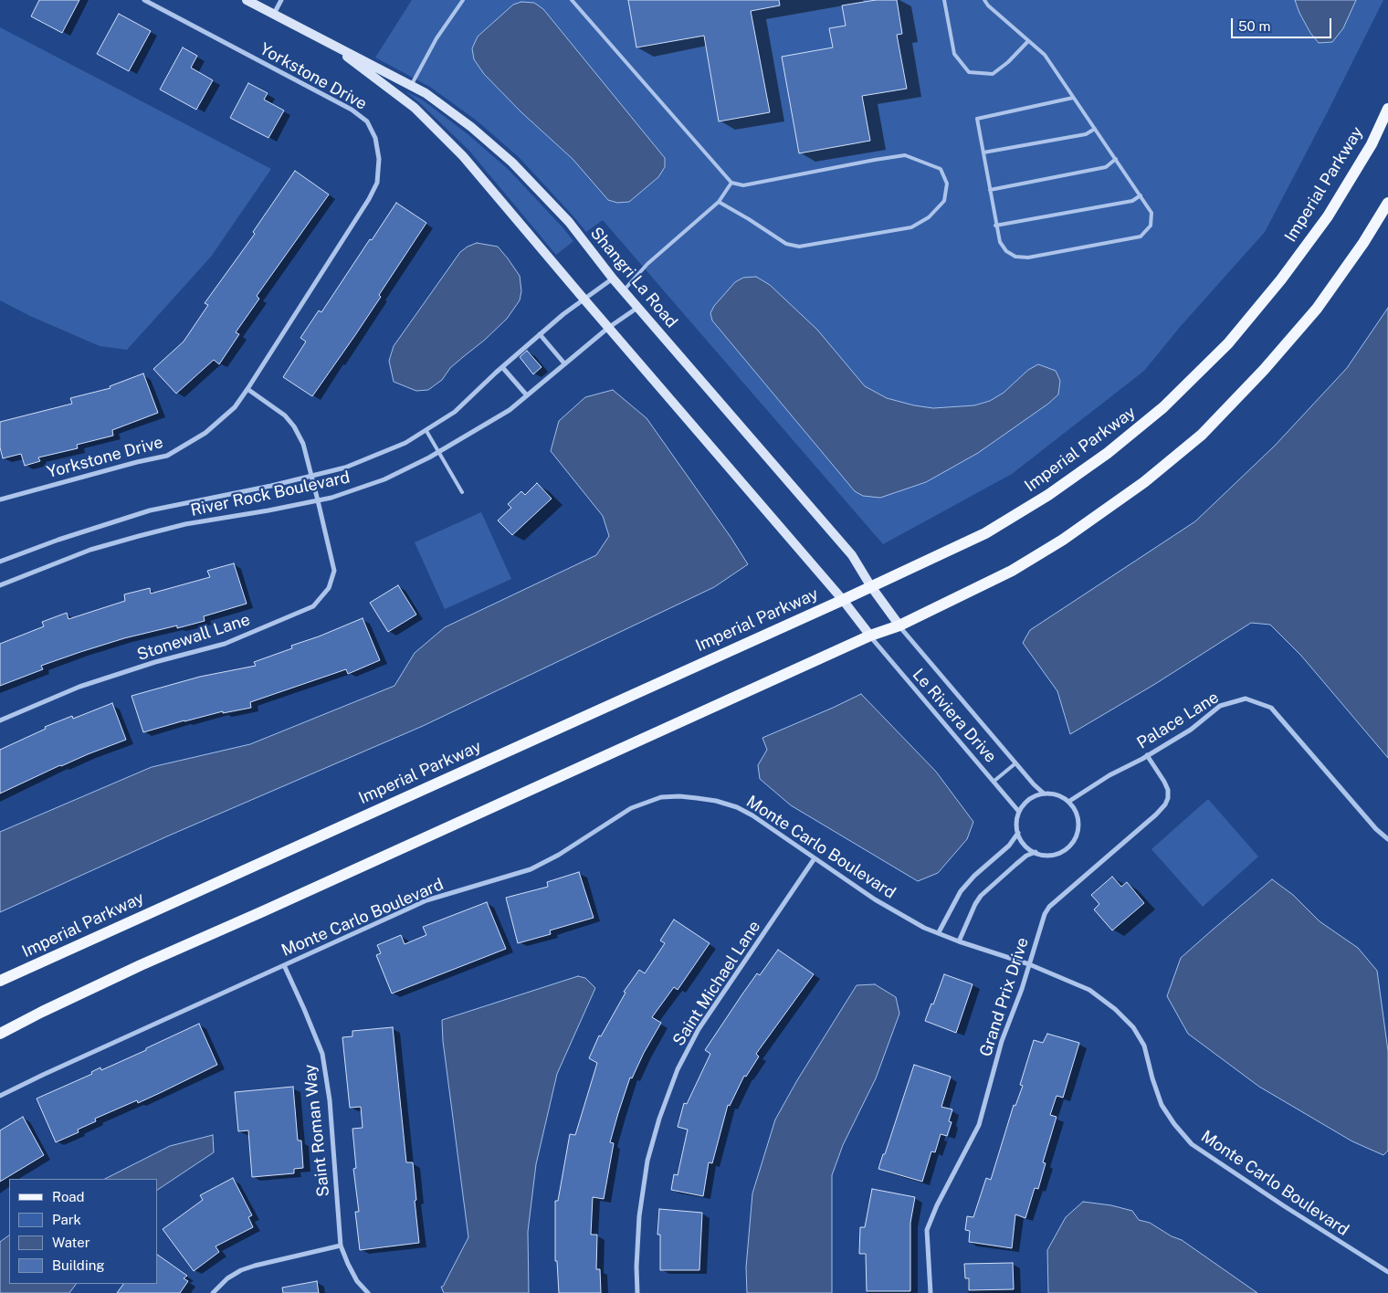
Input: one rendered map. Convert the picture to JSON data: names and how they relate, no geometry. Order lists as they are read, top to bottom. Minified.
{"streets":{"main road":["Imperial Parkway"],"street":["Yorkstone Drive","Shangri La Road","River Rock Boulevard","Stonewall Lane","Le Riviera Drive","Palace Lane","Monte Carlo Boulevard","Saint Michael Lane","Grand Prix Drive","Saint Roman Way"]},"crossings":[["Imperial Parkway","Shangri La Road"],["Shangri La Road","River Rock Boulevard"],["Shangri La Road","Le Riviera Drive"],["River Rock Boulevard","Stonewall Lane"],["Le Riviera Drive","Palace Lane"],["Palace Lane","Grand Prix Drive"],["Monte Carlo Boulevard","Saint Michael Lane"],["Monte Carlo Boulevard","Grand Prix Drive"],["Monte Carlo Boulevard","Saint Roman Way"]],"legend":["Road","Park","Water","Building"],"scale_bar":"50 m"}
